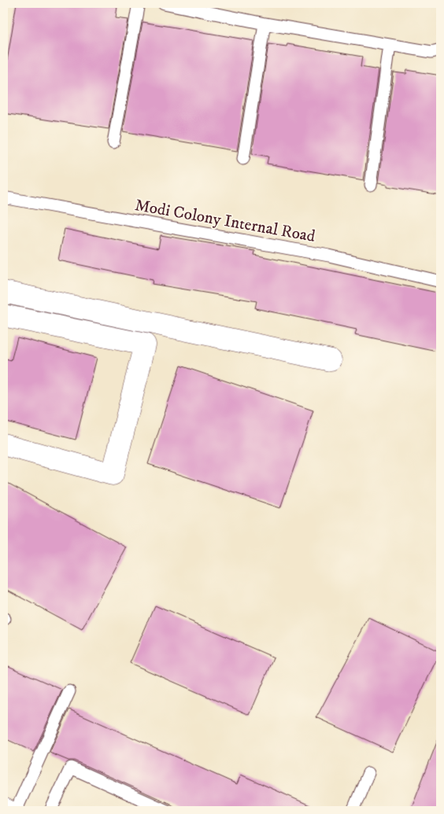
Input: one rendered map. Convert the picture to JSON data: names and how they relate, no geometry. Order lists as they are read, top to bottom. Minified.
{"streets":{"lane":["Modi Colony Internal Road"]}}
